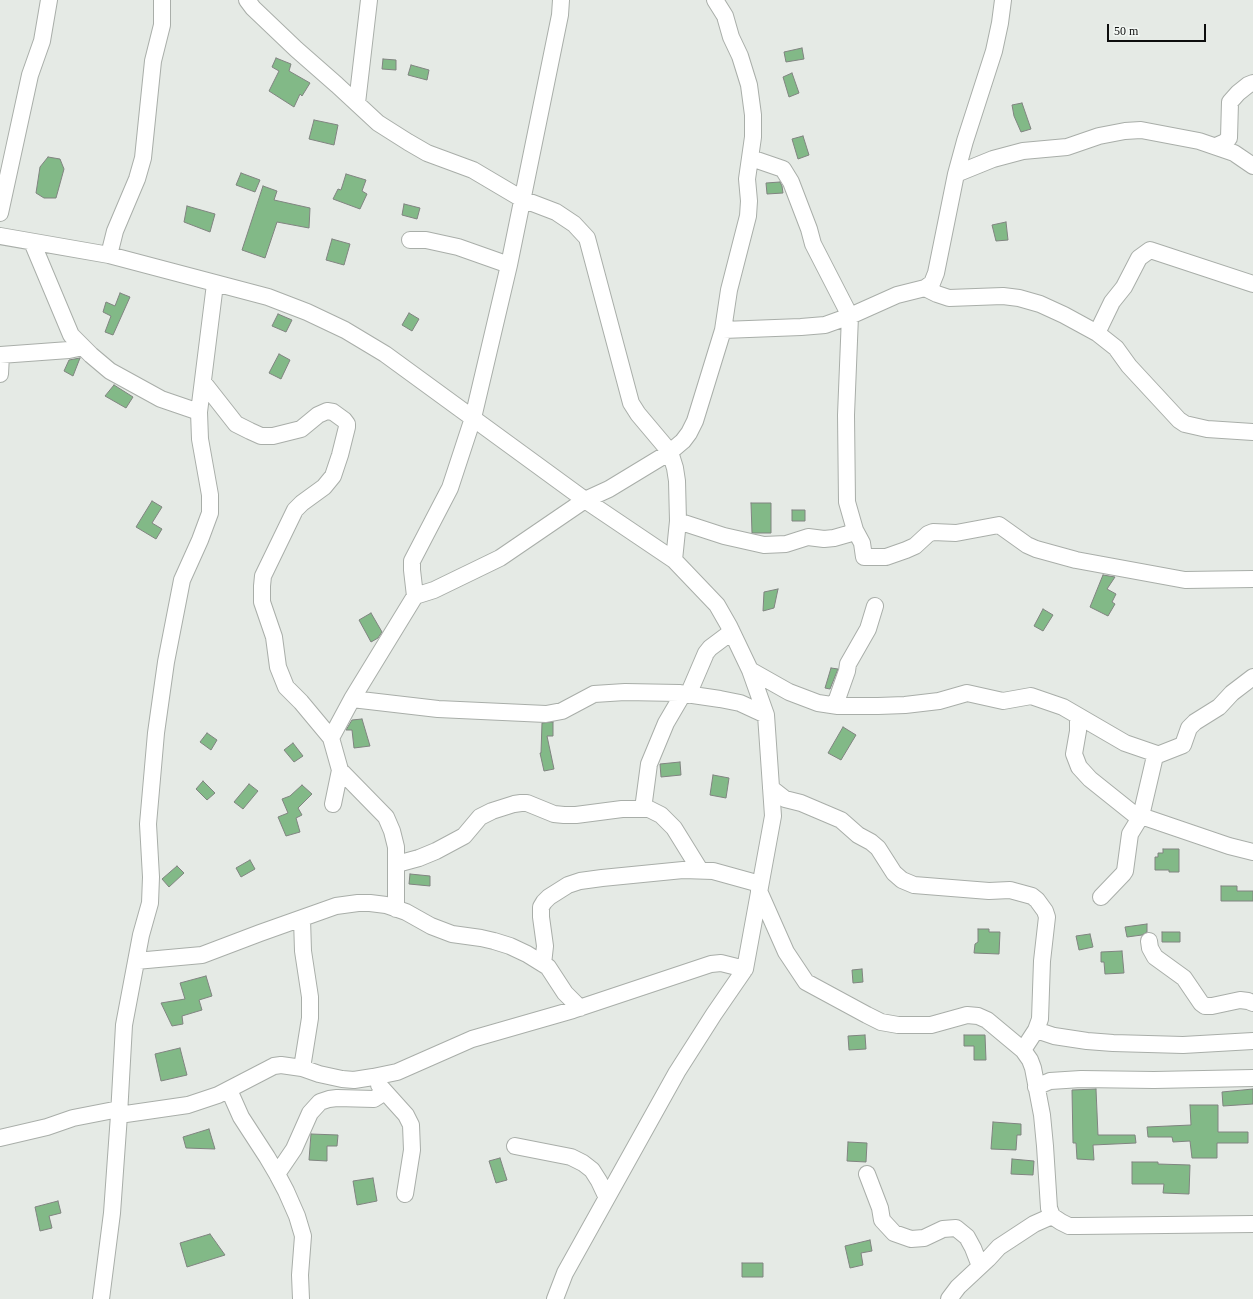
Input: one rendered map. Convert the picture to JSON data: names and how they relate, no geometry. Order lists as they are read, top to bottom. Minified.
{"scale_bar":"50 m"}
